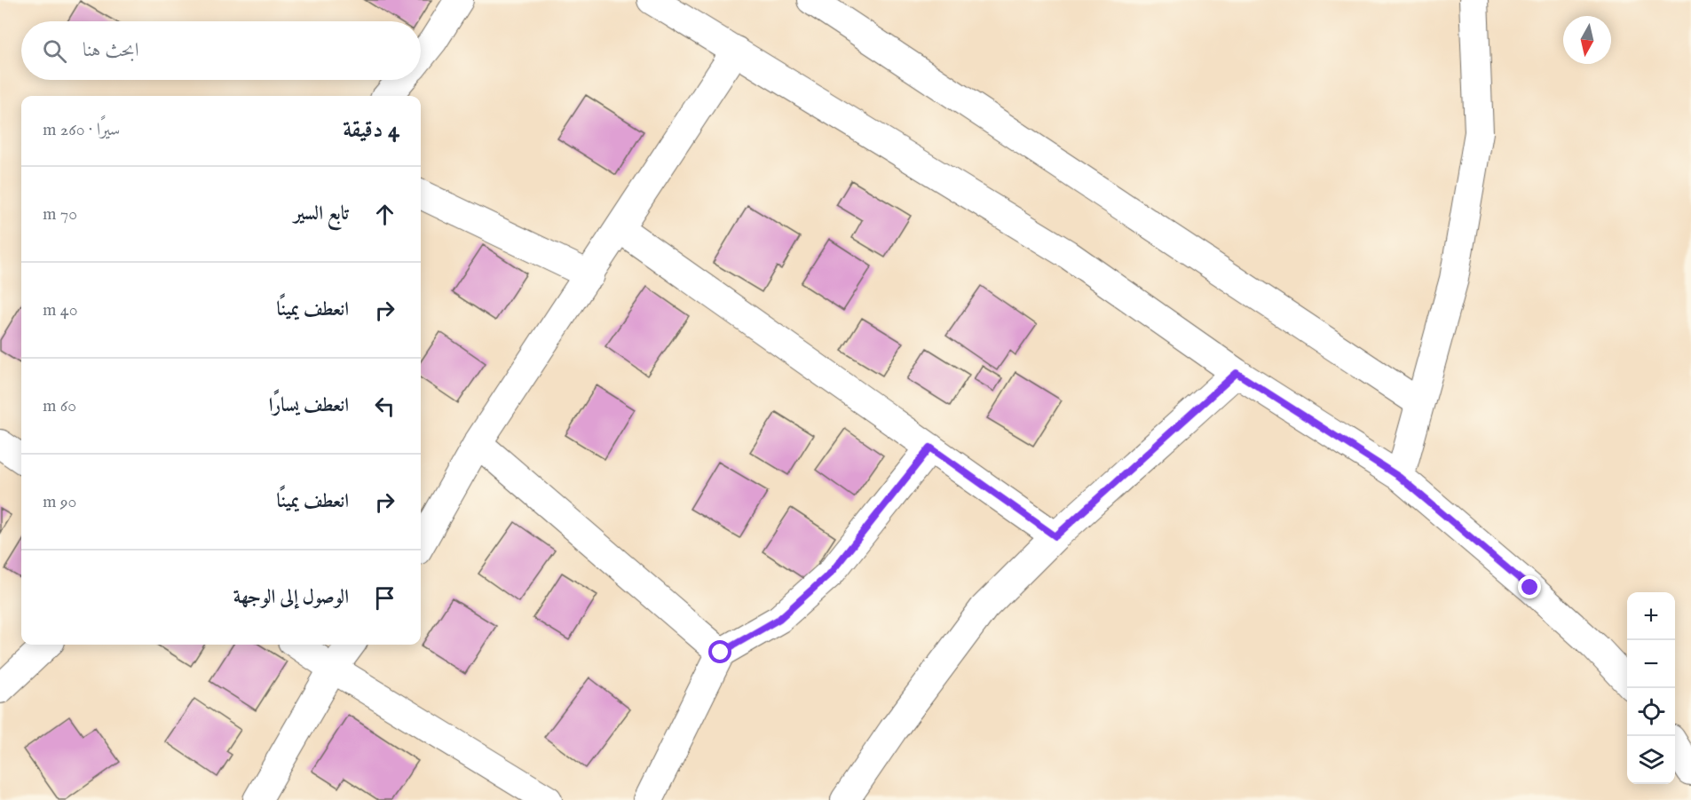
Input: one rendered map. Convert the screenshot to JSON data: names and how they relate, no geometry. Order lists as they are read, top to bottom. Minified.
{"north":"bottom","page":{"search":"ابحث هنا","heading":["4 دقيقة","سيرًا · 260 m"],"list":[["تابع السير","70 m"],["انعطف يمينًا","40 m"],["انعطف يسارًا","60 m"],["انعطف يمينًا","90 m"],"الوصول إلى الوجهة"],"map_buttons":["+","−"]}}
